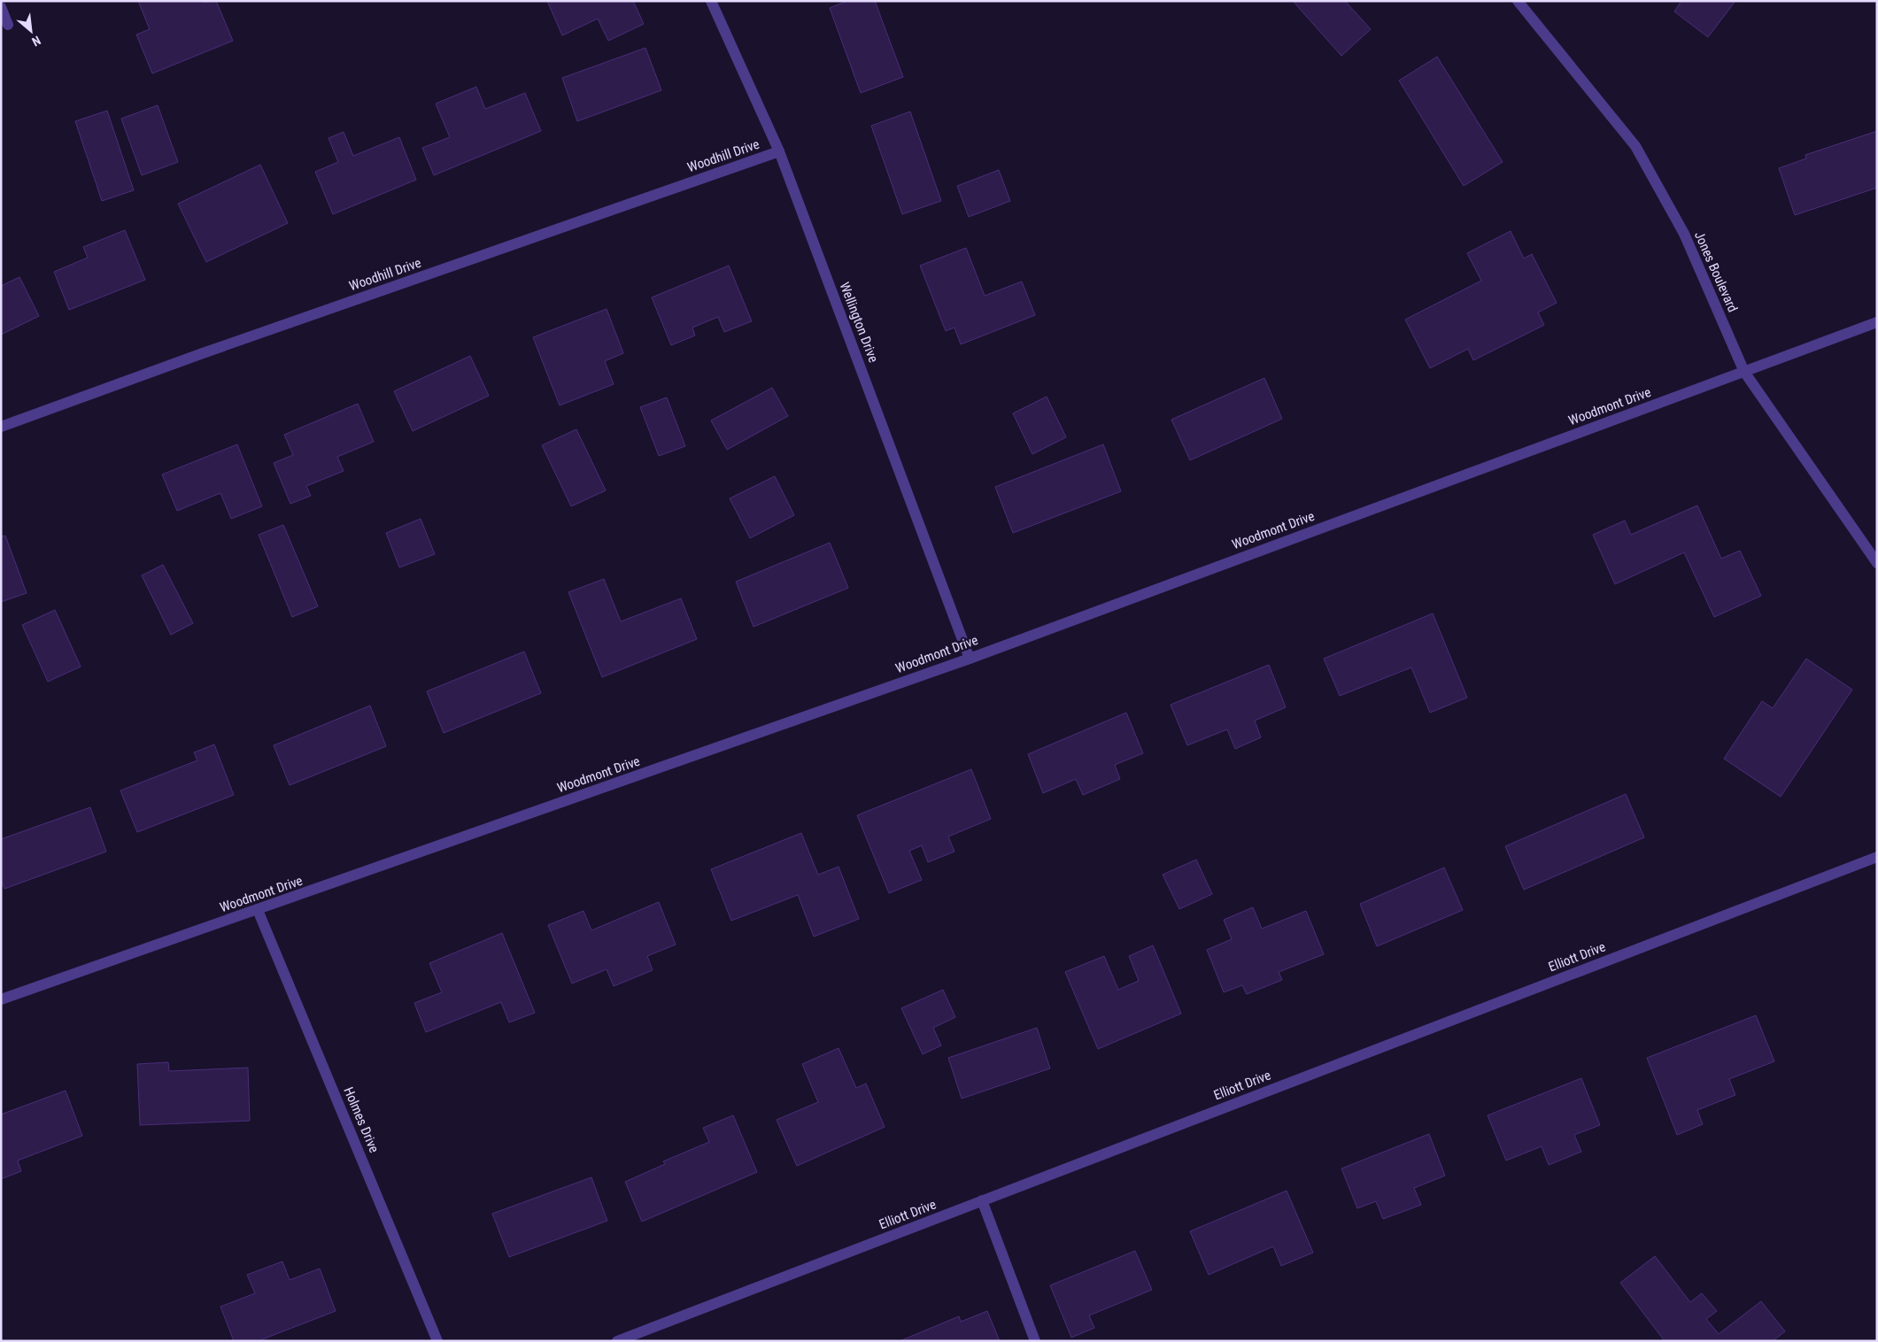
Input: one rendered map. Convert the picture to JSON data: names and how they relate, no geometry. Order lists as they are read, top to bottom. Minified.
{"streets":{"street":["Woodhill Drive","Jones Boulevard","Wellington Drive","Woodmont Drive","Elliott Drive","Holmes Drive"]},"crossings":[["Woodhill Drive","Wellington Drive"],["Jones Boulevard","Woodmont Drive"],["Wellington Drive","Woodmont Drive"],["Woodmont Drive","Holmes Drive"]],"north":"bottom right"}
